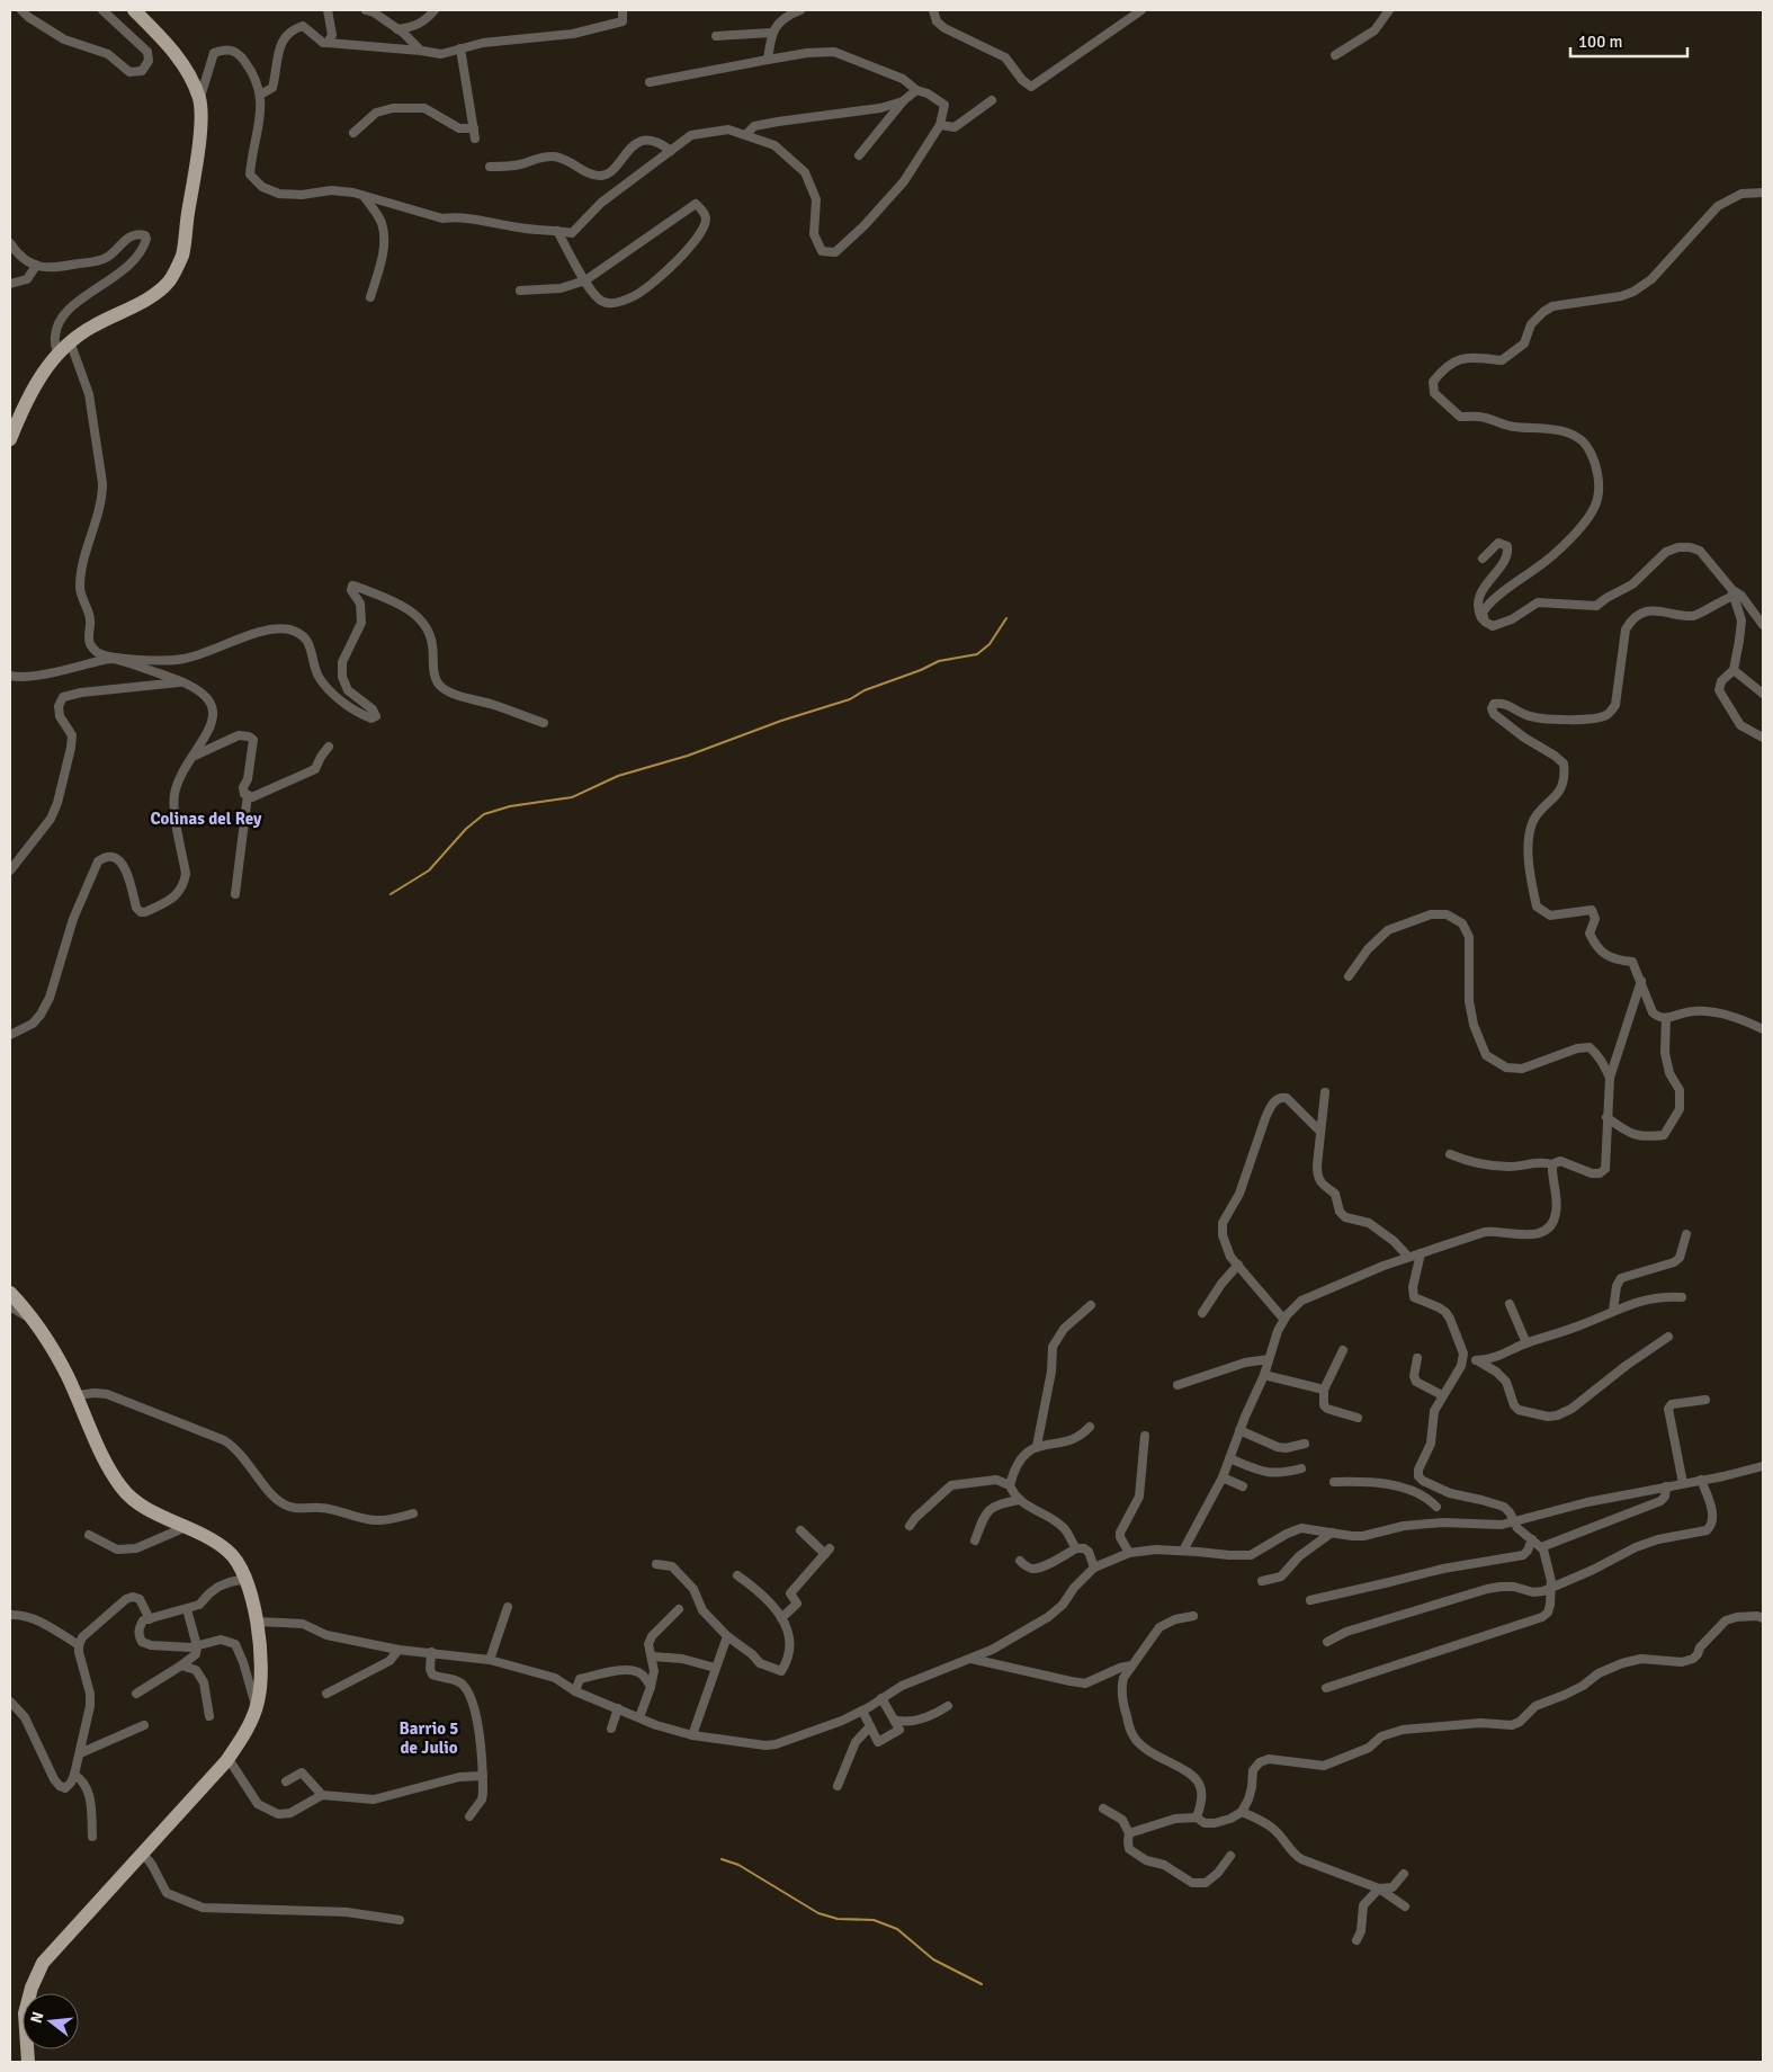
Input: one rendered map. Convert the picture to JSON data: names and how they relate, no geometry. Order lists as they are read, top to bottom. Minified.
{"districts":["Colinas del Rey","Barrio 5 de Julio"],"scale_bar":"100 m","north":"left"}
